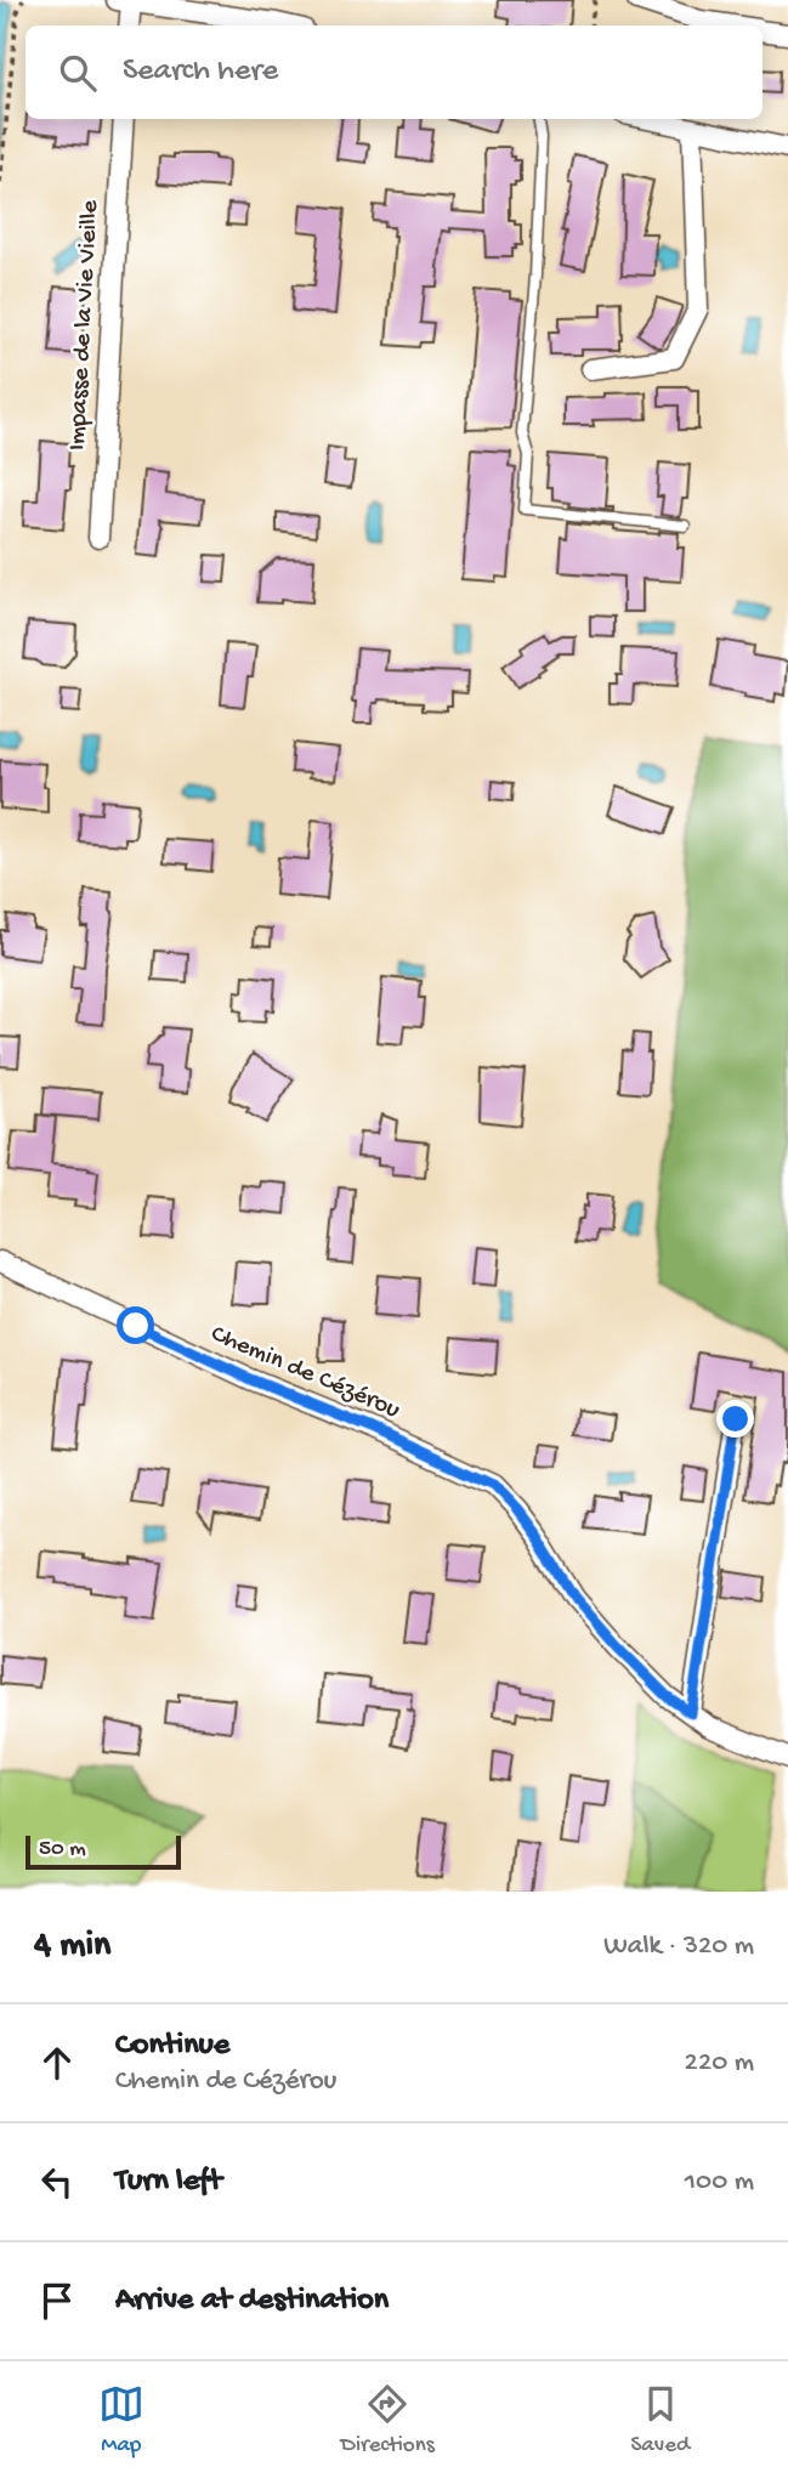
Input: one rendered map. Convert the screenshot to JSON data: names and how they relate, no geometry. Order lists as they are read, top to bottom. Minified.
{"streets":{"street":["Impasse de la Vie Vieille","Chemin de Cézérou"]},"scale_bar":"50 m","page":{"search":"Search here","scale":"50 m","heading":["4 min","Walk · 320 m"],"list":[["Continue","Chemin de Cézérou","220 m"],["Turn left","100 m"],"Arrive at destination"],"nav":["Map","Directions","Saved"]}}
